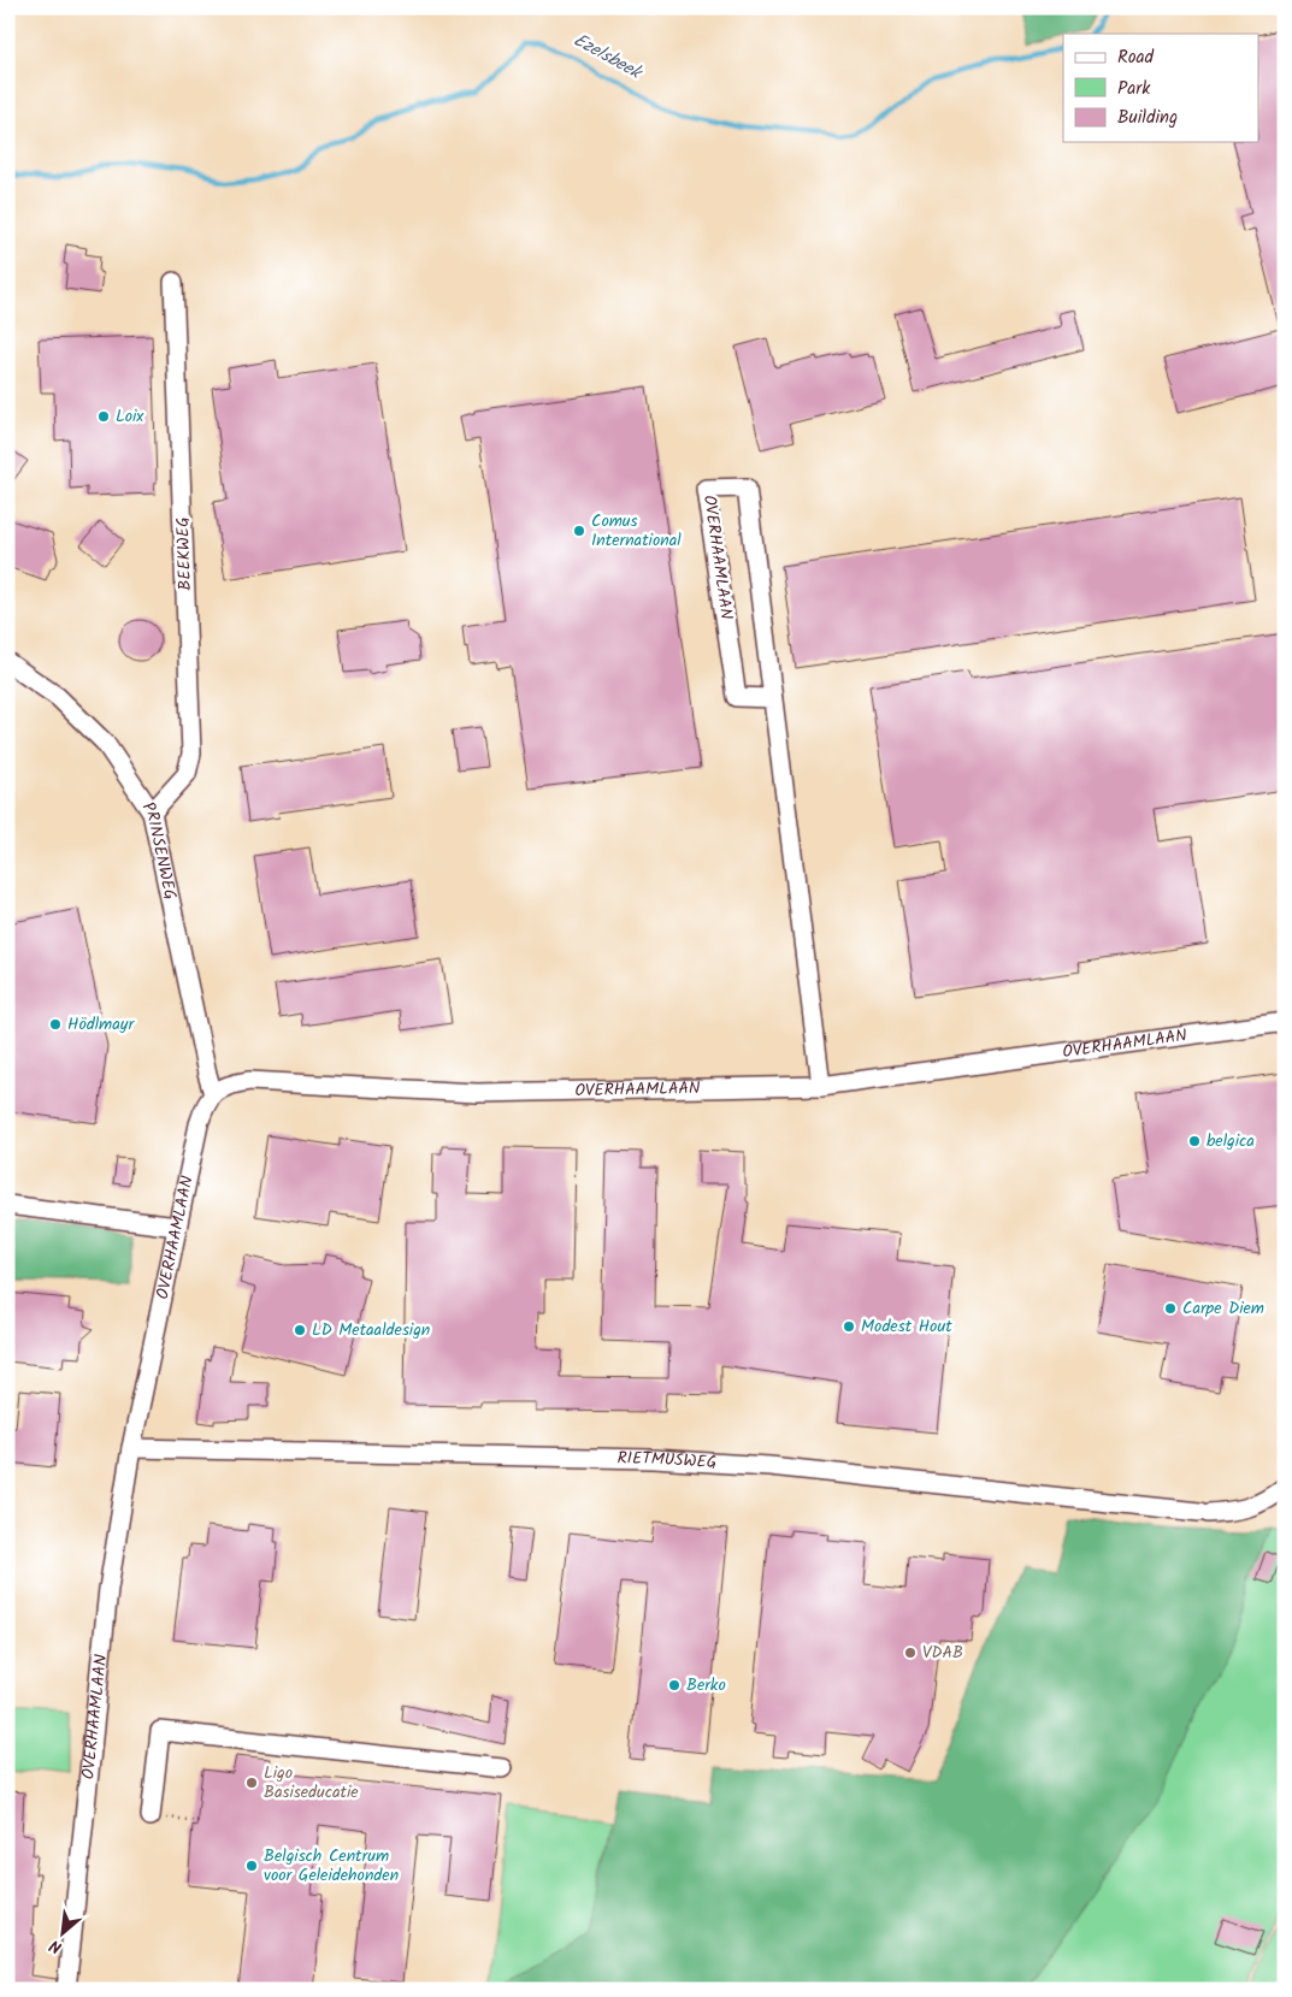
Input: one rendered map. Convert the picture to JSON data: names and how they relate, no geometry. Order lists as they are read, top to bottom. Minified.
{"streets":{"street":["BEEKWEG","OVERHAAMLAAN","PRINSENWEG","RIETMUSWEG"]},"crossings":[["BEEKWEG","PRINSENWEG"],["OVERHAAMLAAN","PRINSENWEG"],["OVERHAAMLAAN","RIETMUSWEG"]],"water":["Ezelsbeek"],"places":["Loix","Comus International","Hödlmayr","belgica","Carpe Diem","Modest Hout","LD Metaaldesign","VDAB","Berko","Ligo Basiseducatie","Belgisch Centrum voor Geleidehonden"],"legend":["Road","Park","Building"],"north":"bottom left"}
